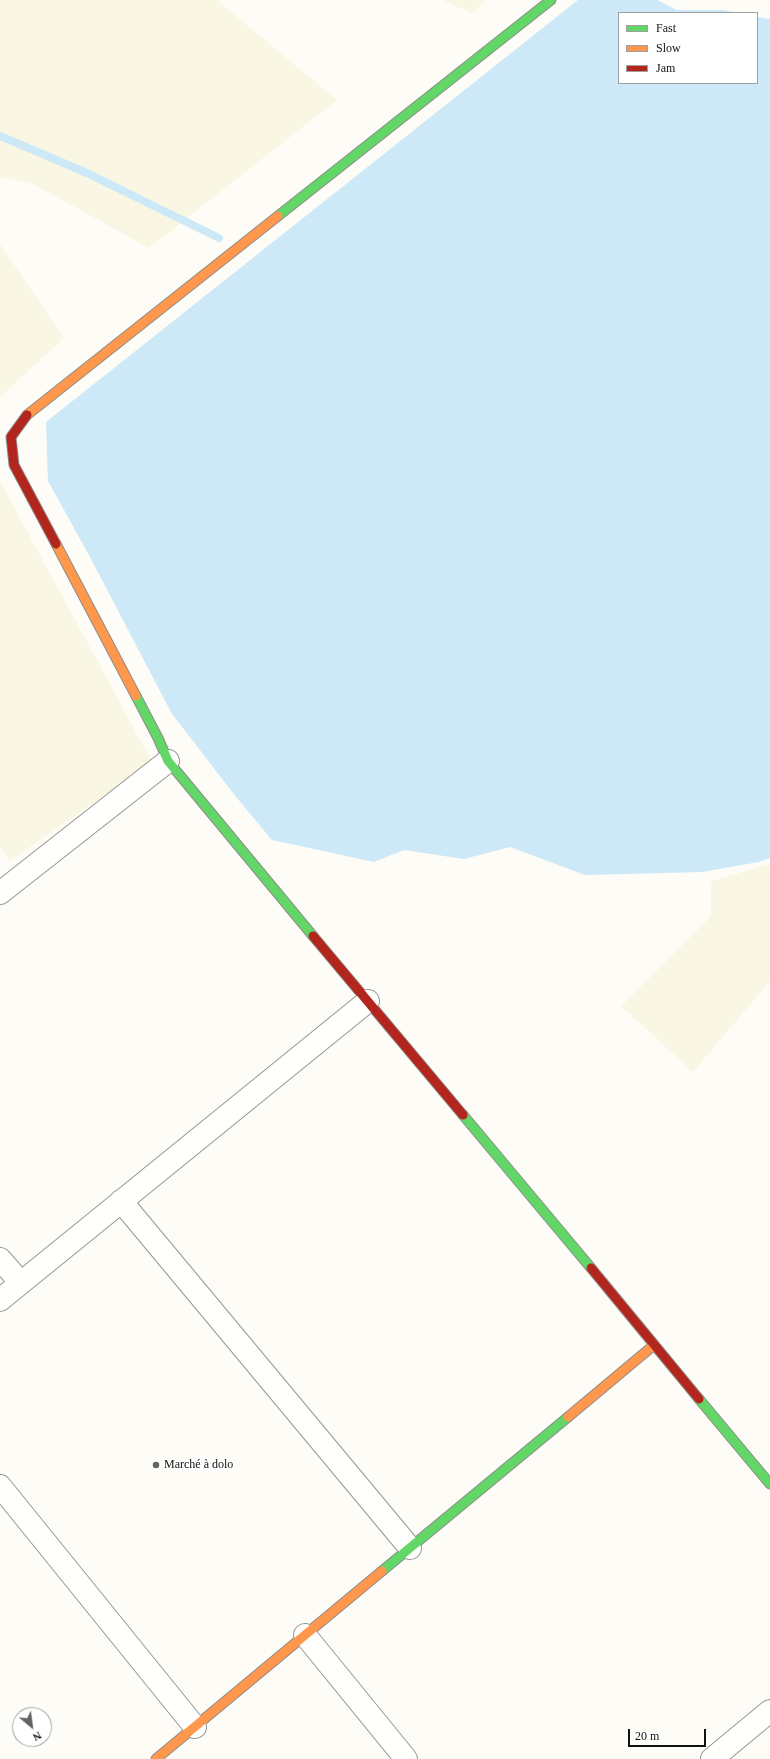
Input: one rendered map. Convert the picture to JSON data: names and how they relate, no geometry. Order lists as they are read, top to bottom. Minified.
{"places":["Marché à dolo"],"legend":["Fast","Slow","Jam"],"scale_bar":"20 m","north":"bottom right"}
